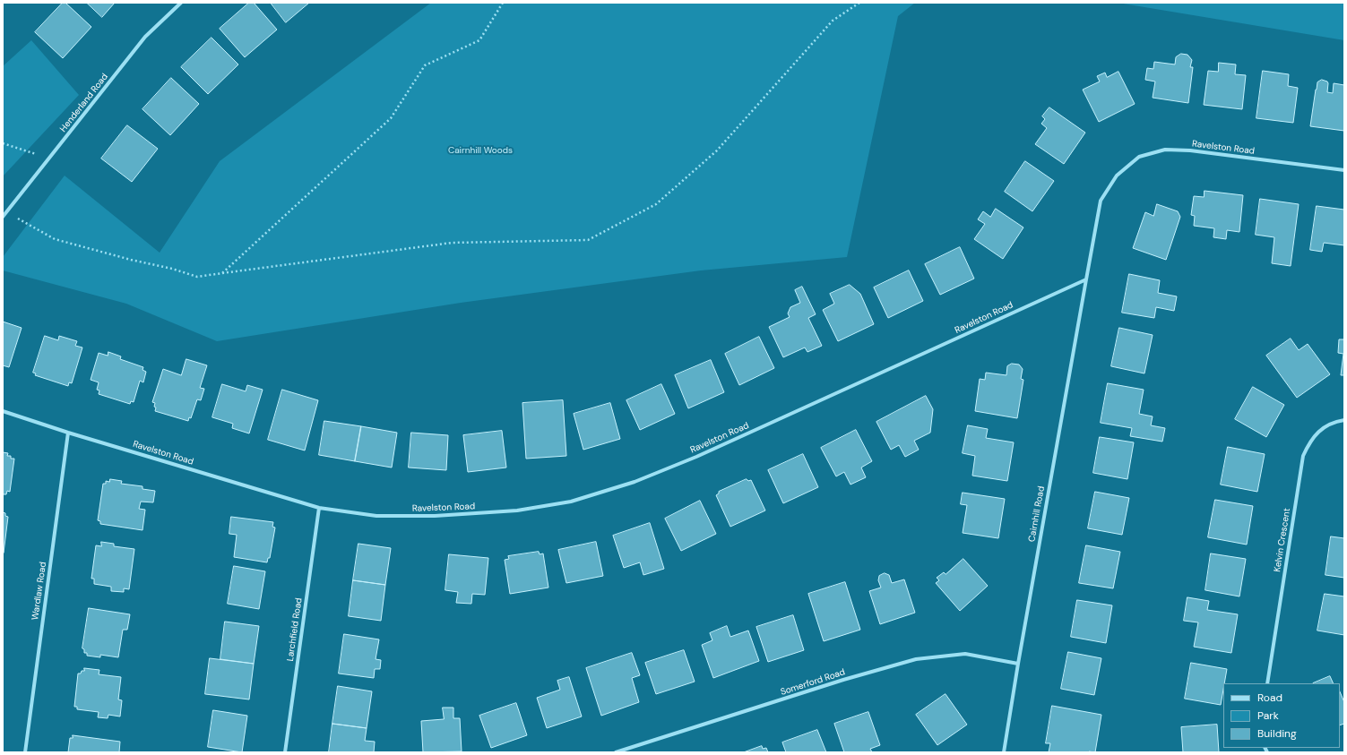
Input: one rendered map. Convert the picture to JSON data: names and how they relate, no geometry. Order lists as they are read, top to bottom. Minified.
{"streets":{"street":["Henderland Road","Ravelston Road","Cairnhill Road","Kelvin Crescent","Wardlaw Road","Larchfield Road","Somerford Road"]},"crossings":[["Ravelston Road","Cairnhill Road"],["Ravelston Road","Wardlaw Road"],["Ravelston Road","Larchfield Road"],["Cairnhill Road","Somerford Road"]],"parks":["Cairnhill Woods"],"legend":["Road","Park","Building"]}
